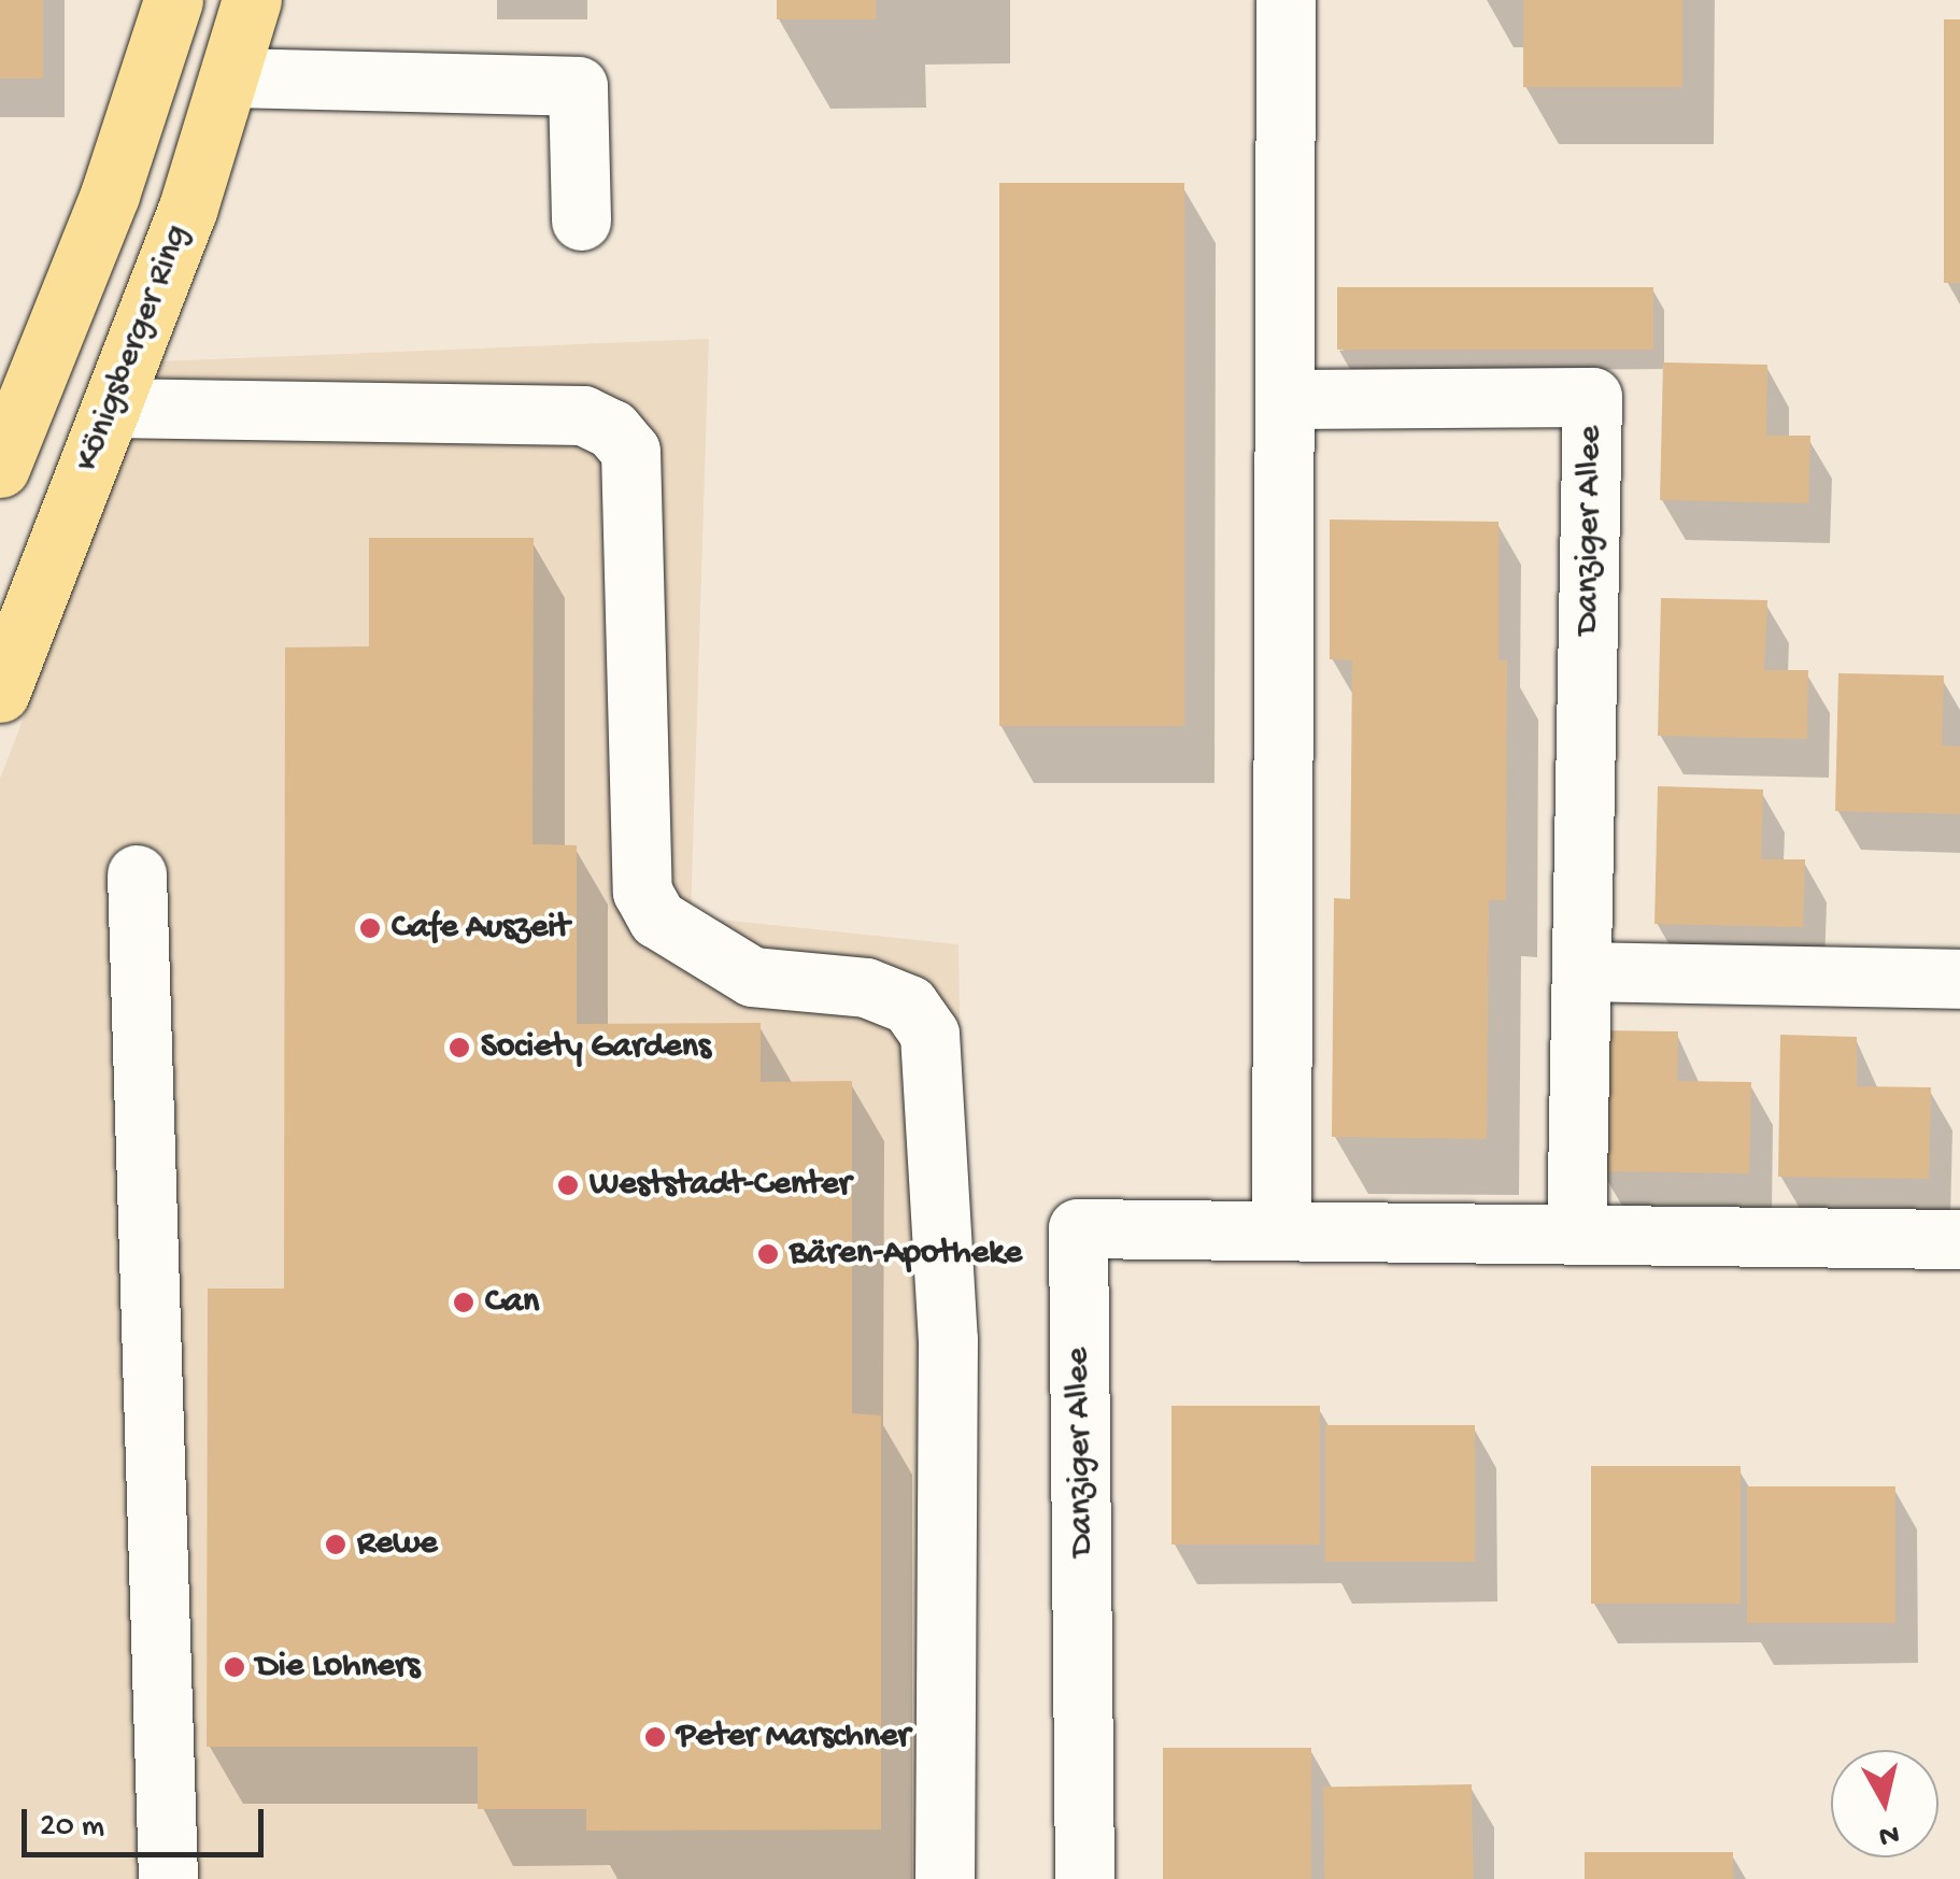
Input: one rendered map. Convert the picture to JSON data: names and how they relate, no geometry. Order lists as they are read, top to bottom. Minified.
{"streets":{"main road":["Königsberger Ring"],"street":["Danziger Allee"]},"places":["Cafe Auszeit","Society Gardens","Weststadt-Center","Bären-Apotheke","Can","Rewe","Die Lohners","Peter Marschner"],"scale_bar":"20 m","north":"bottom"}
